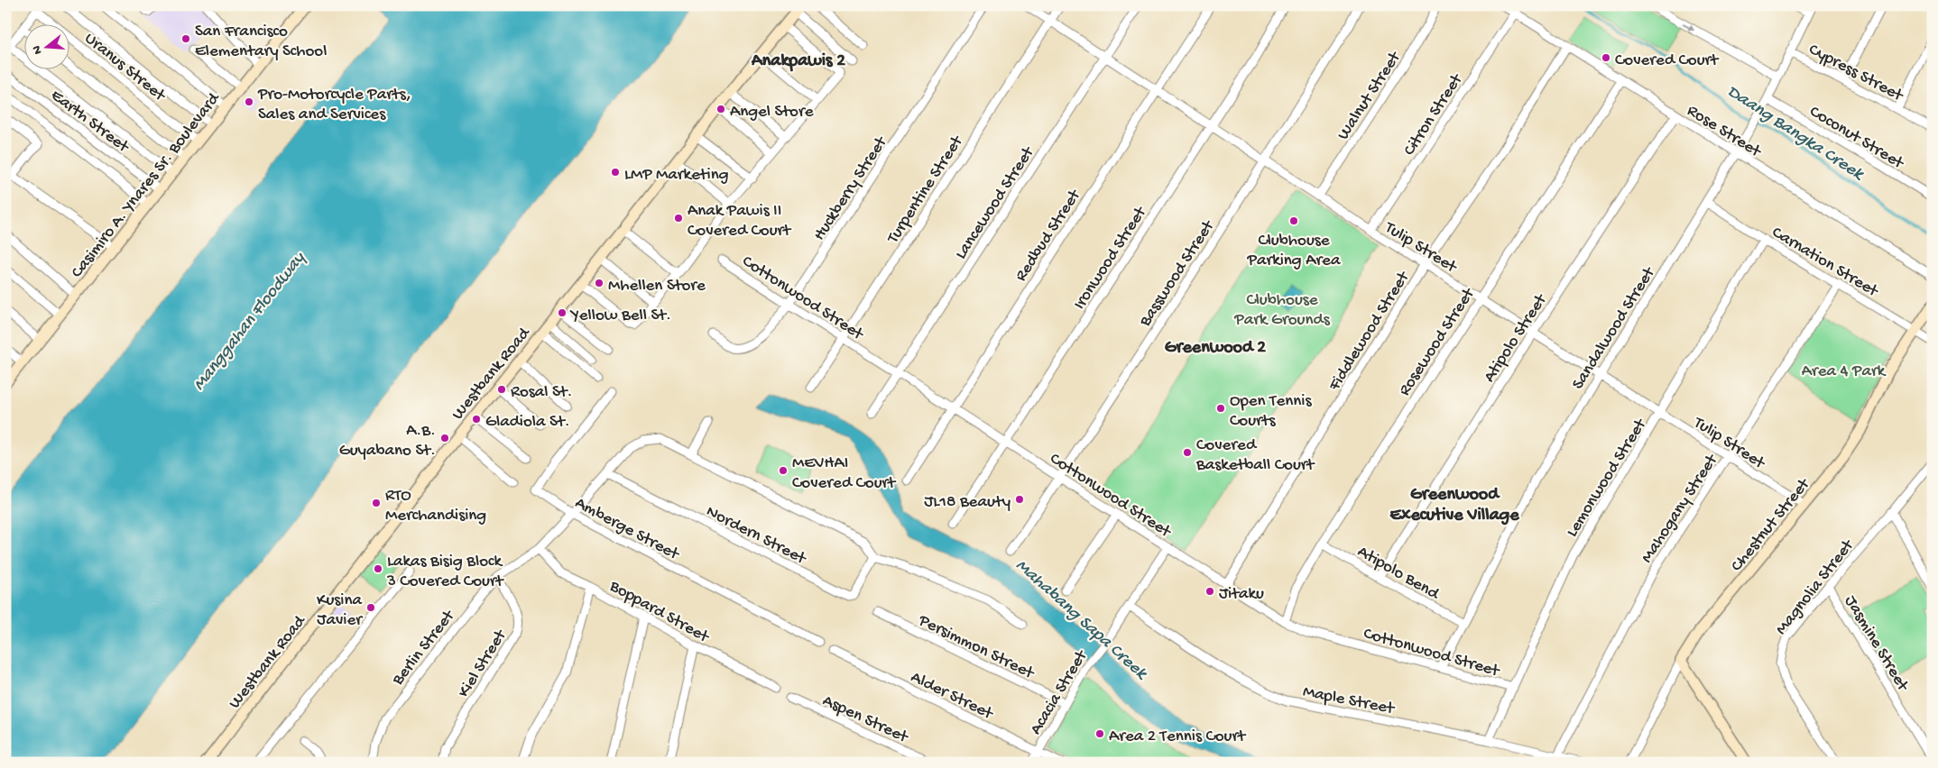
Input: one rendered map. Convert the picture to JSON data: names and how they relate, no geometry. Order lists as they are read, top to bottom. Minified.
{"streets":{"street":["Uranus Street","Cypress Street","Walnut Street","Citron Street","Earth Street","Rose Street","Coconut Street","Casimiro A. Ynares Sr. Boulevard","Huckberry Street","Turpentine Street","Lancewood Street","Redbud Street","Tulip Street","Ironwood Street","Carnation Street","Basswood Street","Cottonwood Street","Sandalwood Street","Fiddlewood Street","Atipolo Street","Rosewood Street","Westbank Road","Lemonwood Street","Mahogany Street","Chestnut Street","Amberge Street","Nordern Street","Atipolo Bend","Magnolia Street","Boppard Street","Jasmine Street","Persimmon Street","Berlin Street","Kiel Street","Acacia Street","Alder Street","Maple Street","Aspen Street"]},"crossings":[["Uranus Street","Casimiro A. Ynares Sr. Boulevard"],["Cypress Street","Sandalwood Street"],["Walnut Street","Tulip Street"],["Citron Street","Rose Street"],["Citron Street","Tulip Street"],["Earth Street","Casimiro A. Ynares Sr. Boulevard"],["Rose Street","Sandalwood Street"],["Rose Street","Fiddlewood Street"],["Rose Street","Atipolo Street"],["Rose Street","Rosewood Street"],["Coconut Street","Sandalwood Street"],["Huckberry Street","Cottonwood Street"],["Turpentine Street","Tulip Street"],["Turpentine Street","Cottonwood Street"],["Lancewood Street","Tulip Street"],["Lancewood Street","Cottonwood Street"],["Redbud Street","Tulip Street"],["Redbud Street","Cottonwood Street"],["Tulip Street","Ironwood Street"],["Tulip Street","Basswood Street"],["Tulip Street","Sandalwood Street"],["Tulip Street","Fiddlewood Street"],["Tulip Street","Atipolo Street"],["Tulip Street","Rosewood Street"],["Tulip Street","Lemonwood Street"],["Tulip Street","Mahogany Street"],["Tulip Street","Chestnut Street"],["Ironwood Street","Cottonwood Street"],["Carnation Street","Sandalwood Street"],["Carnation Street","Lemonwood Street"],["Carnation Street","Mahogany Street"],["Carnation Street","Chestnut Street"],["Basswood Street","Cottonwood Street"],["Cottonwood Street","Sandalwood Street"],["Cottonwood Street","Fiddlewood Street"],["Cottonwood Street","Rosewood Street"],["Cottonwood Street","Lemonwood Street"],["Cottonwood Street","Acacia Street"],["Sandalwood Street","Atipolo Bend"],["Atipolo Street","Atipolo Bend"],["Rosewood Street","Atipolo Bend"],["Lemonwood Street","Maple Street"],["Mahogany Street","Maple Street"],["Amberge Street","Berlin Street"],["Nordern Street","Berlin Street"],["Magnolia Street","Jasmine Street"],["Boppard Street","Berlin Street"],["Persimmon Street","Acacia Street"],["Berlin Street","Kiel Street"],["Acacia Street","Alder Street"],["Acacia Street","Maple Street"]],"districts":["Anakpawis 2","Greenwood 2","Greenwood Executive Village"],"water":["Daang Bangka Creek","Manggahan Floodway","Mahabang Sapa Creek"],"parks":["Clubhouse Park Grounds","Area 4 Park"],"places":["San Francisco Elementary School","Covered Court","Pro-Motorcycle Parts, Sales and Services","Angel Store","LMP Marketing","Anak Pawis II Covered Court","Clubhouse Parking Area","Mhellen Store","Yellow Bell St.","Rosal St.","Open Tennis Courts","Gladiola St.","A.B. Guyabano St.","Covered Basketball Court","MEVHAI Covered Court","JL18 Beauty","RTO Merchandising","Lakas Bisig Block 3 Covered Court","Jitaku","Kusina Javier","Area 2 Tennis Court"],"north":"left"}
